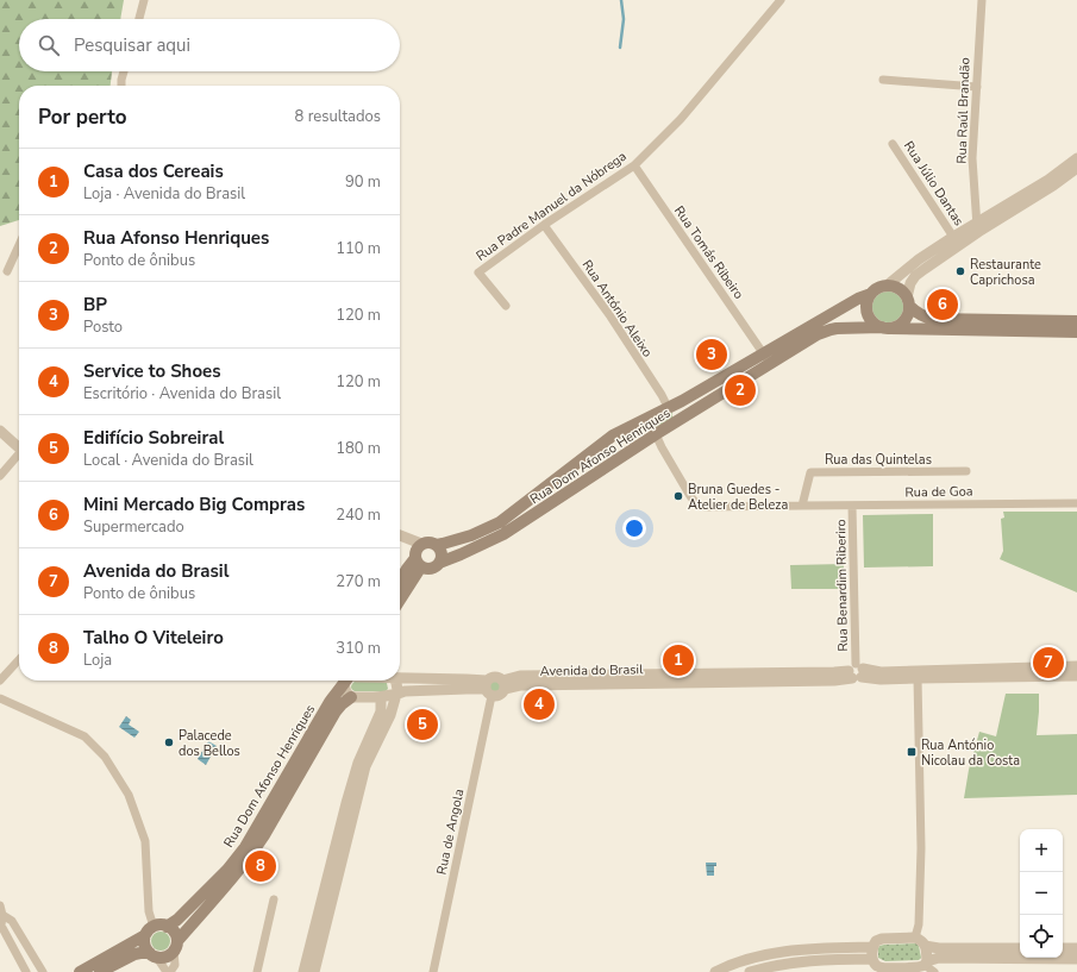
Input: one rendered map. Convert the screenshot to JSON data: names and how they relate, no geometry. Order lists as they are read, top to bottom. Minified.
{"streets":{"main road":["Rua Dom Afonso Henriques"],"street":["Rua Raúl Brandão","Rua Júlio Dantas","Rua Padre Manuel da Nóbrega","Rua Tomás Ribeiro","Rua António Aleixo","Rua das Quintelas","Rua de Goa","Rua Benardim Riberiro","Avenida do Brasil","Rua de Angola"]},"crossings":[["Rua Raúl Brandão","Rua Dom Afonso Henriques"],["Rua Júlio Dantas","Rua Dom Afonso Henriques"],["Rua Padre Manuel da Nóbrega","Rua Tomás Ribeiro"],["Rua Padre Manuel da Nóbrega","Rua António Aleixo"],["Rua Tomás Ribeiro","Rua Dom Afonso Henriques"],["Rua António Aleixo","Rua Dom Afonso Henriques"],["Rua Dom Afonso Henriques","Avenida do Brasil"],["Rua das Quintelas","Rua de Goa"],["Rua de Goa","Rua Benardim Riberiro"],["Rua Benardim Riberiro","Avenida do Brasil"],["Avenida do Brasil","Rua de Angola"]],"places":{"other":["Restaurante Caprichosa","Bruna Guedes - Atelier de Beleza","Palacede dos Bellos"],"transit":["Rua António Nicolau da Costa"]},"page":{"search":"Pesquisar aqui","heading":["Por perto","8 resultados"],"list":[{"mark":"1","name":"Casa dos Cereais","note":"Loja · Avenida do Brasil","value":"90 m"},{"mark":"2","name":"Rua Afonso Henriques","note":"Ponto de ônibus","value":"110 m"},{"mark":"3","name":"BP","note":"Posto","value":"120 m"},{"mark":"4","name":"Service to Shoes","note":"Escritório · Avenida do Brasil","value":"120 m"},{"mark":"5","name":"Edifício Sobreiral","note":"Local · Avenida do Brasil","value":"180 m"},{"mark":"6","name":"Mini Mercado Big Compras","note":"Supermercado","value":"240 m"},{"mark":"7","name":"Avenida do Brasil","note":"Ponto de ônibus","value":"270 m"},{"mark":"8","name":"Talho O Viteleiro","note":"Loja","value":"310 m"}],"pins":["6","3","2","1","7","4","5","8"],"map_buttons":["+","−"]}}
